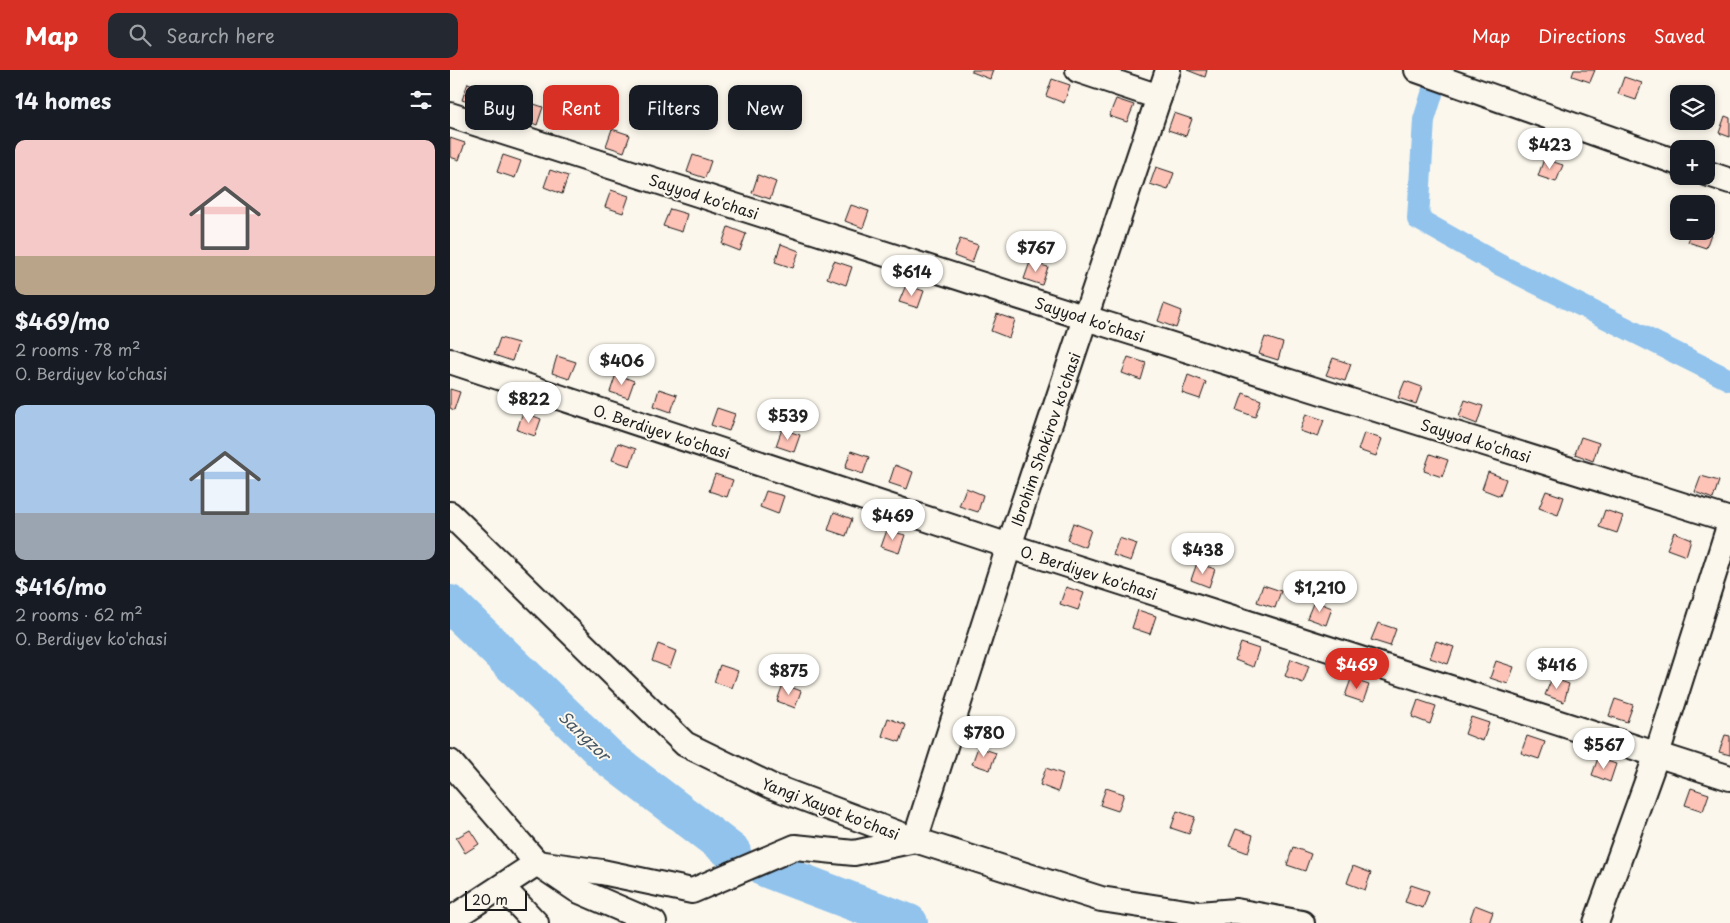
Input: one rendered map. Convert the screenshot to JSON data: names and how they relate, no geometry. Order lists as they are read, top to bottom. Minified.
{"streets":{"street":["Sayyod ko'chasi","O. Berdiyev ko'chasi","Ibrohim Shokirov ko'chasi","Yangi Xayot ko'chasi"]},"crossings":[["Sayyod ko'chasi","Ibrohim Shokirov ko'chasi"],["O. Berdiyev ko'chasi","Ibrohim Shokirov ko'chasi"],["Ibrohim Shokirov ko'chasi","Yangi Xayot ko'chasi"]],"water":["Sangzor"],"scale_bar":"20 m","page":{"header":"Map","search":"Search here","nav":["Map","Directions","Saved"],"heading":"14 homes","map_buttons":["+","−"],"chip":["Buy","Rent","Filters","New"],"price":["$423","$767","$614","$406","$822","$539","$469","$438","$1,210","$469","$416","$875","$780","$567"],"list":[{"name":"$469/mo","note":"2 rooms · 78 m² · O. Berdiyev ko'chasi"},{"name":"$416/mo","note":"2 rooms · 62 m² · O. Berdiyev ko'chasi"}],"scale":"20 m"}}
